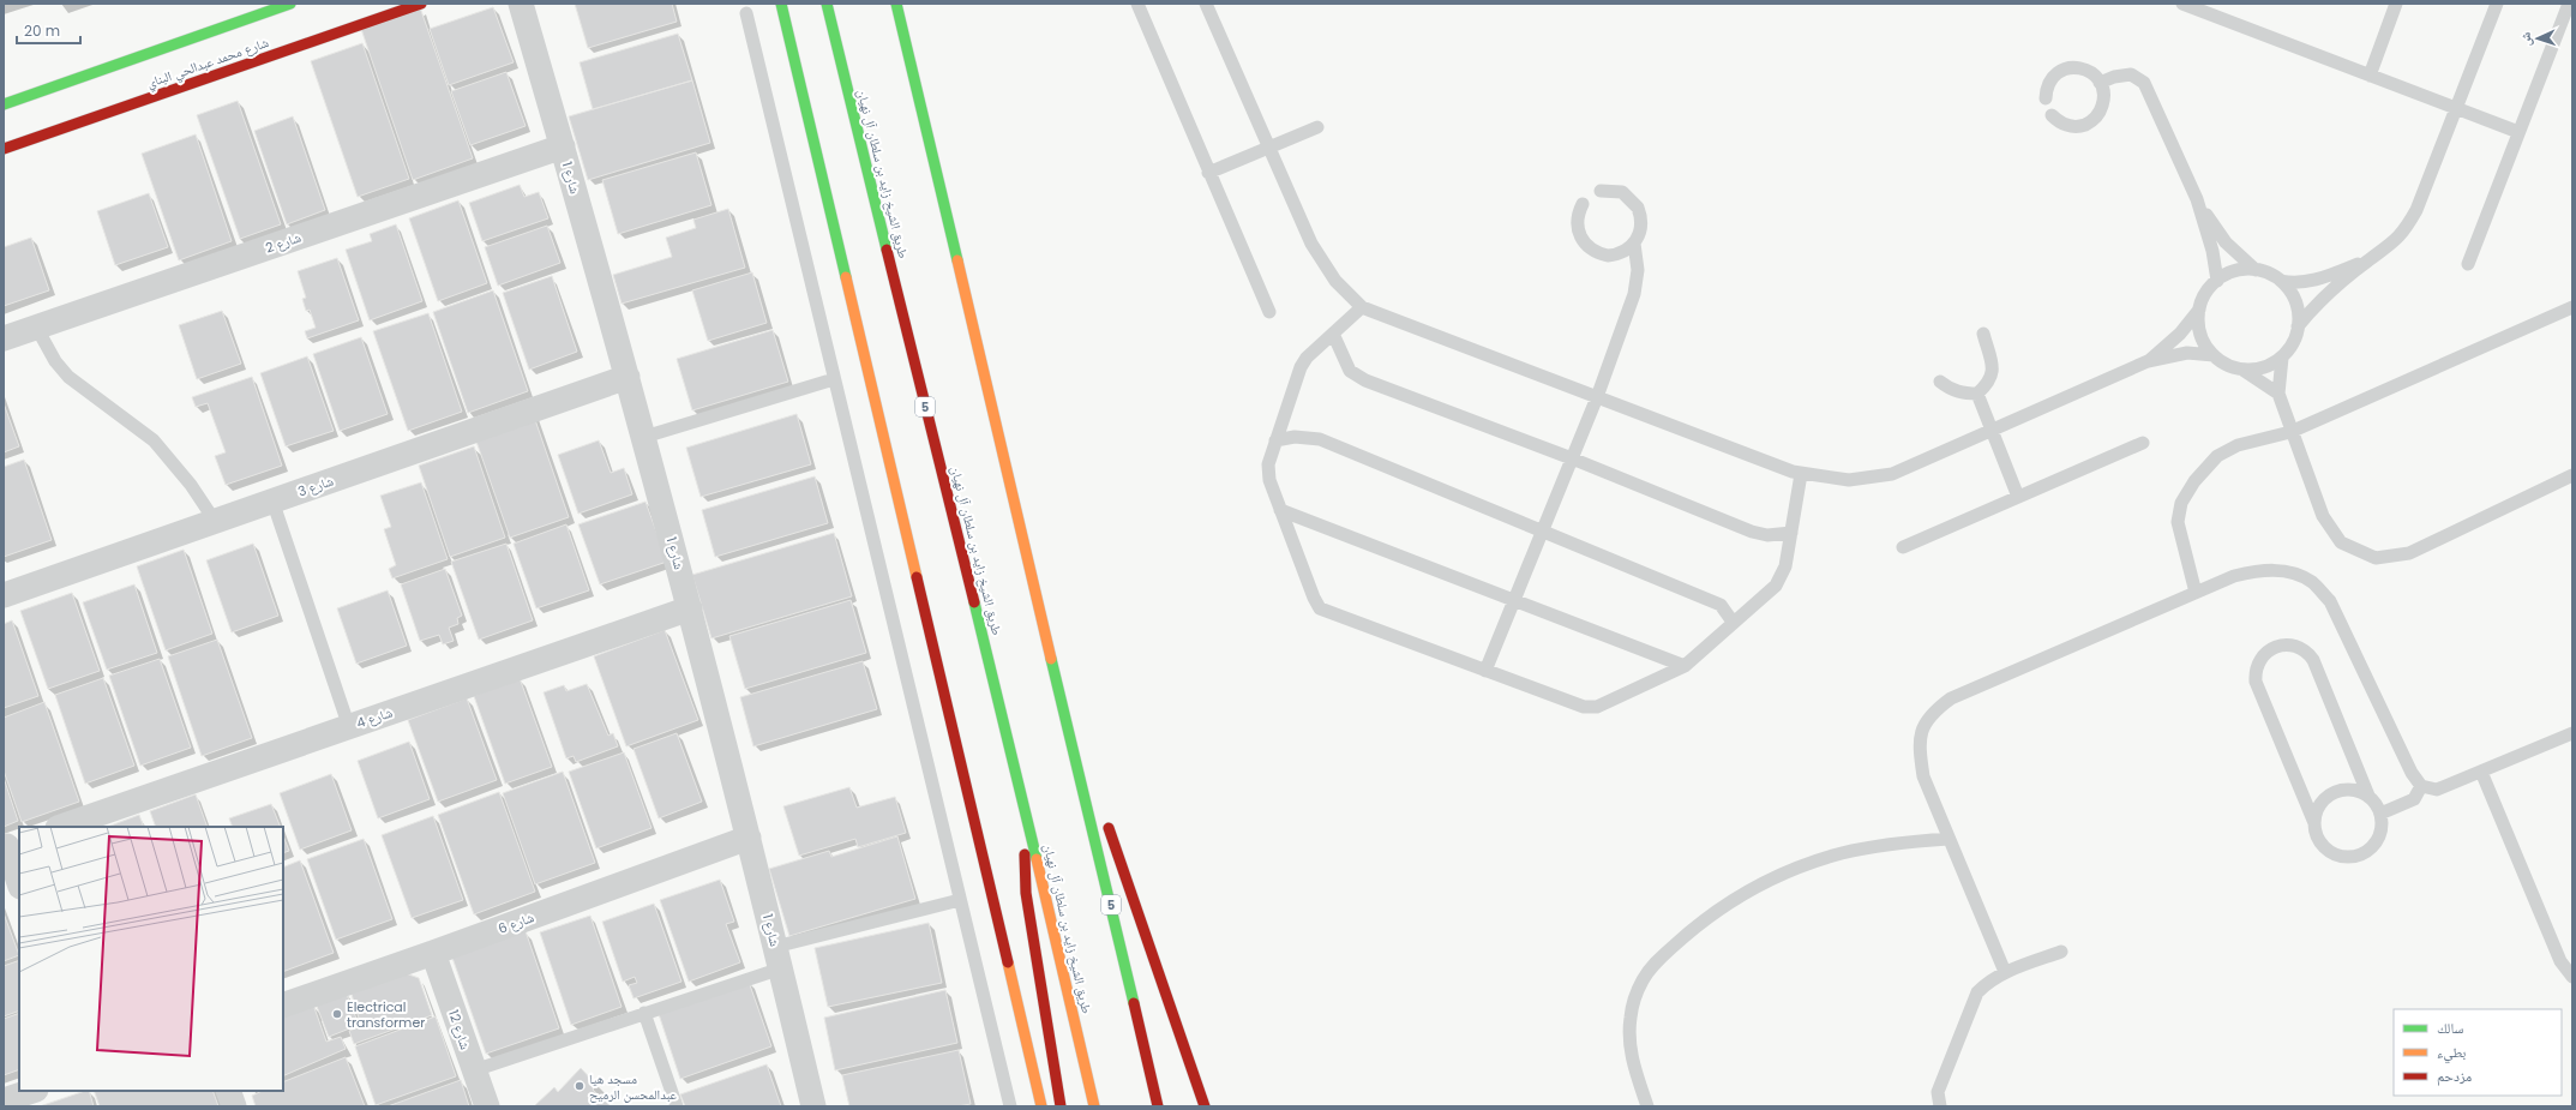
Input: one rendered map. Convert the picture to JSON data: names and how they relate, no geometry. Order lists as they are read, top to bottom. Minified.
{"streets":{"main road":["شارع محمد عبدالحي البناي","طريق الشيخ زايد بن سلطان آل نهيان","5"],"street":["شارع 1","شارع 2","شارع 3","شارع 4","شارع 6","شارع 12"]},"crossings":[["شارع 1","شارع 2"],["شارع 1","شارع 3"],["شارع 1","شارع 4"],["شارع 1","شارع 6"],["شارع 6","شارع 12"]],"places":["Electrical transformer","مسجد هيا عبدالمحسن الرميح"],"legend":["سالك","بطيء","مزدحم"],"scale_bar":"20 m","north":"left"}
